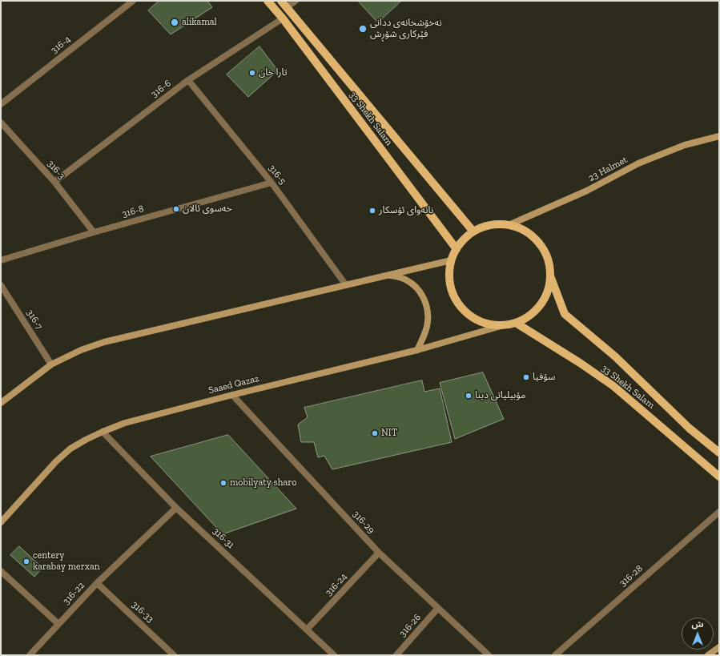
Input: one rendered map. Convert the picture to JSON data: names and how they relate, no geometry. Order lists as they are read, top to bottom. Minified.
{"streets":{"main road":["33 Shekh Salam"],"street":["316-4","316-6","23 Halmet","316-3","316-5","316-8","316-7","Saaed Qazaz","316-29","316-31","316-28","316-24","316-22","316-33","316-26"]},"crossings":[["316-6","33 Shekh Salam"],["316-6","316-3"],["316-6","316-5"],["33 Shekh Salam","23 Halmet"],["33 Shekh Salam","Saaed Qazaz"],["23 Halmet","Saaed Qazaz"],["316-3","316-8"],["316-5","316-8"],["Saaed Qazaz","316-29"],["Saaed Qazaz","316-31"],["316-29","316-24"],["316-29","316-26"],["316-31","316-24"],["316-31","316-22"],["316-22","316-33"]],"places":["alikamal","نەخۆشخانەی ددانی فێرکاری شۆڕش","تارا خان","خەسوی ئالان","نانەوای ئۆسکار","سۆفیا","مۆبیلیاتی دینا","NIT","mobilyaty sharo","centery karabay merxan"],"north":"top"}
